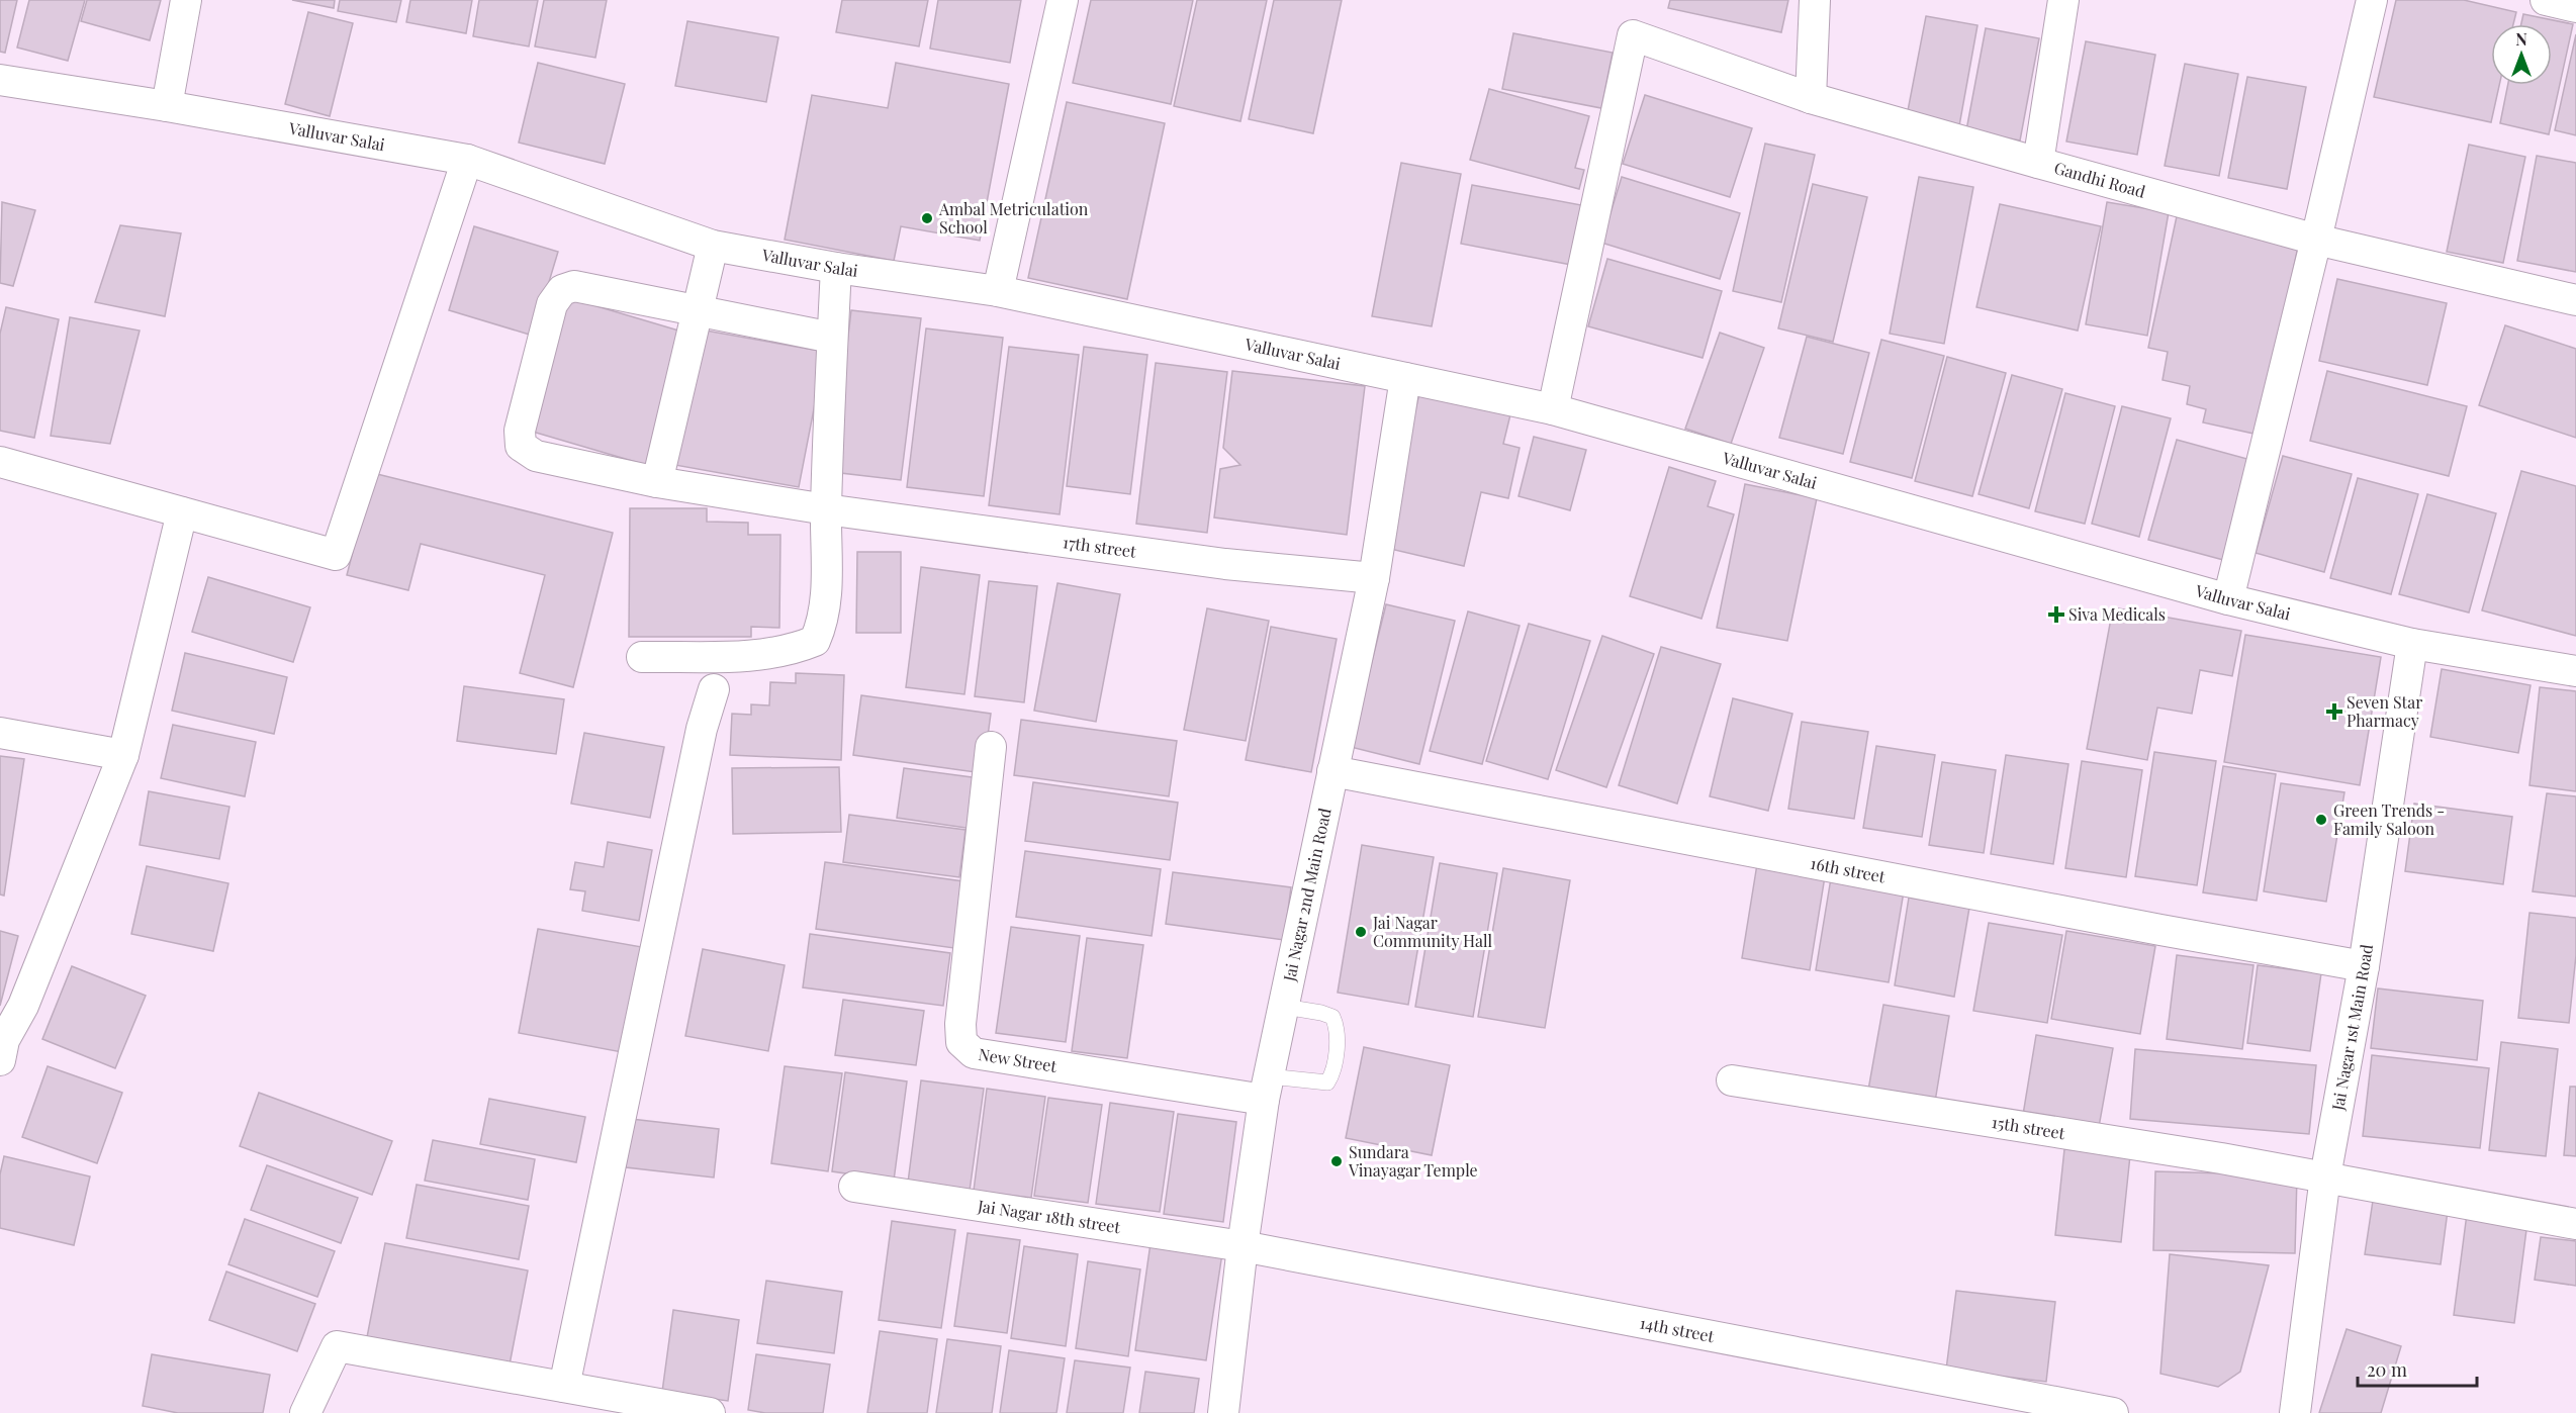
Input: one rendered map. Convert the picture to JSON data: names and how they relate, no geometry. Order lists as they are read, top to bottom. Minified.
{"streets":{"street":["Valluvar Salai","Gandhi Road","17th street","16th street","Jai Nagar 2nd Main Road","Jai Nagar 1st Main Road","New Street","15th street","Jai Nagar 18th street","14th street"]},"crossings":[["Valluvar Salai","Gandhi Road"],["Valluvar Salai","Jai Nagar 2nd Main Road"],["Valluvar Salai","Jai Nagar 1st Main Road"],["17th street","Jai Nagar 2nd Main Road"],["16th street","Jai Nagar 2nd Main Road"],["16th street","Jai Nagar 1st Main Road"],["Jai Nagar 2nd Main Road","New Street"],["Jai Nagar 2nd Main Road","Jai Nagar 18th street"],["Jai Nagar 2nd Main Road","14th street"],["Jai Nagar 1st Main Road","15th street"],["Jai Nagar 18th street","14th street"]],"places":{"other":["Ambal Metriculation School","Green Trends - Family Saloon","Jai Nagar Community Hall","Sundara Vinayagar Temple"],"health":["Siva Medicals","Seven Star Pharmacy"]},"scale_bar":"20 m","north":"top"}
